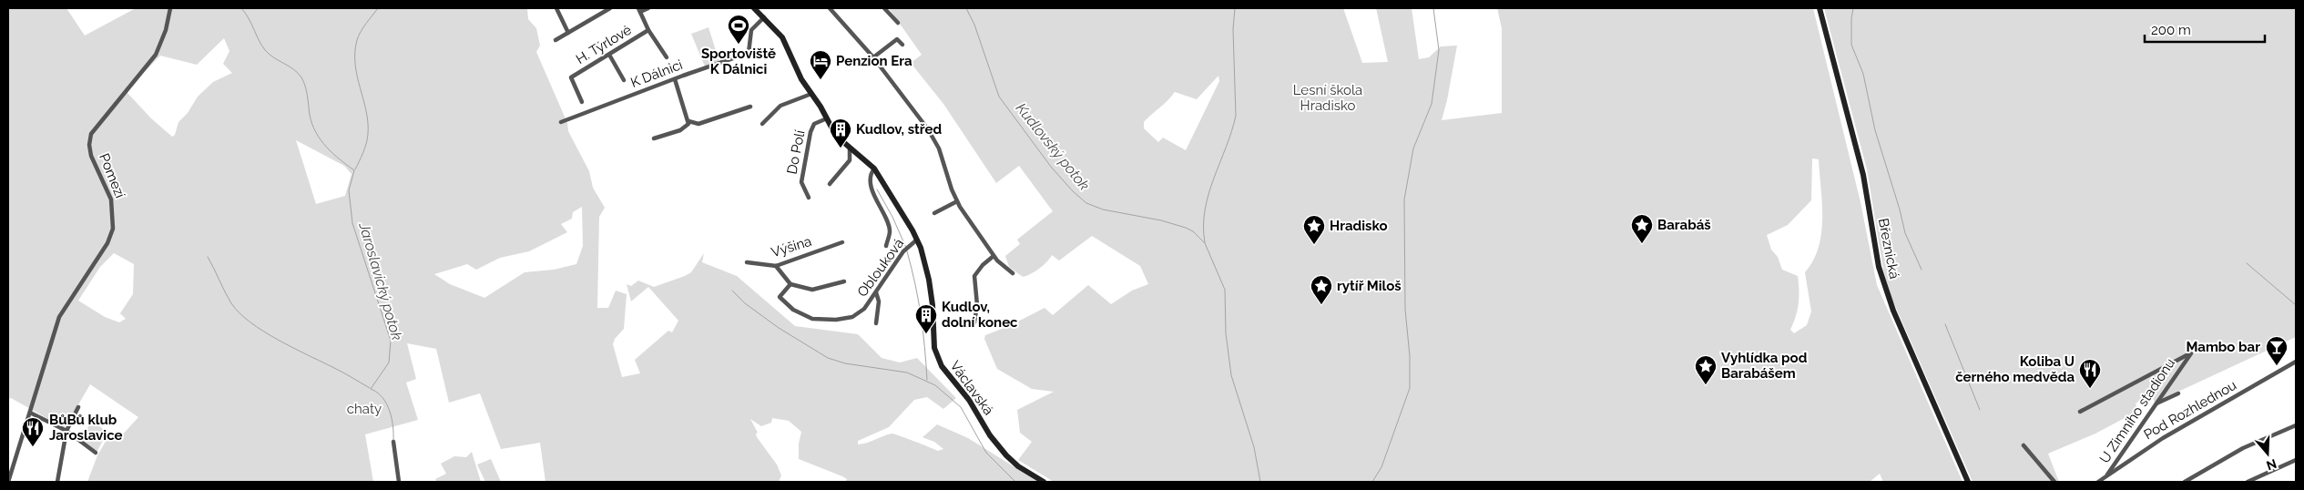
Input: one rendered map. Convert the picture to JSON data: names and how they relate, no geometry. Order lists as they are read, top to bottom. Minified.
{"streets":{"street":["H. Týrlové","K Dálnici","Do Polí","Pomezí","Výšina","Březnická","Oblouková","Václavská","Pod Rozhlednou","U Zimního stadionu"]},"crossings":[["K Dálnici","Václavská"],["Do Polí","Václavská"],["Oblouková","Václavská"],["Pod Rozhlednou","U Zimního stadionu"]],"water":["Kudlovský potok","Jaroslavický potok"],"parks":["Lesní škola Hradisko","chaty"],"places":{"sports":["Sportoviště K Dálnici"],"hotel":["Penzion Era"],"building":["Kudlov, střed","Kudlov, dolní konec"],"place":["Barabáš","Hradisko","rytíř Miloš","Vyhlídka pod Barabášem"],"bar":["Mambo bar"],"restaurant":["Koliba U černého medvěda","BůBů klub Jaroslavice"]},"scale_bar":"200 m","north":"bottom"}
